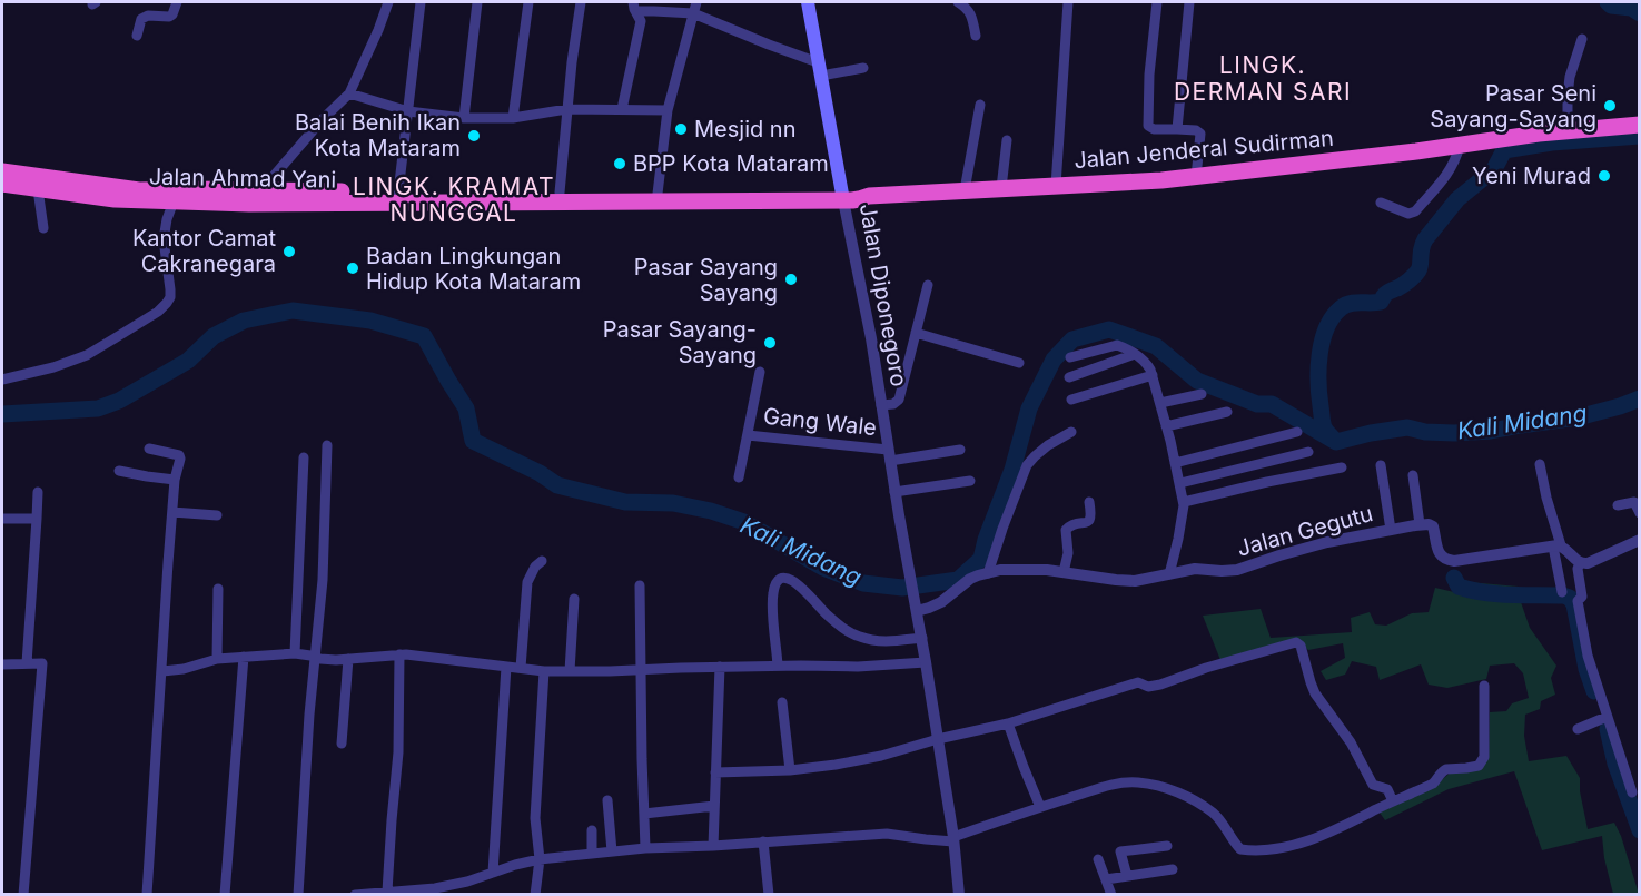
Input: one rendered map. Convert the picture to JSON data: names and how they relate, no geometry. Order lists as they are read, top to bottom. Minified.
{"streets":{"highway":["Jalan Jenderal Sudirman","Jalan Ahmad Yani"],"main road":["Jalan Diponegoro"],"street":["Gang Wale","Jalan Gegutu"]},"crossings":[["Jalan Jenderal Sudirman","Jalan Ahmad Yani"],["Jalan Jenderal Sudirman","Jalan Diponegoro"],["Jalan Ahmad Yani","Jalan Diponegoro"],["Jalan Diponegoro","Gang Wale"],["Jalan Diponegoro","Jalan Gegutu"]],"districts":["LINGK. DERMAN SARI","LINGK. KRAMAT NUNGGAL"],"water":["Kali Midang"],"places":["Pasar Seni Sayang-Sayang","Mesjid nn","Balai Benih Ikan Kota Mataram","BPP Kota Mataram","Yeni Murad","Kantor Camat Cakranegara","Badan Lingkungan Hidup Kota Mataram","Pasar Sayang Sayang","Pasar Sayang- Sayang"]}
